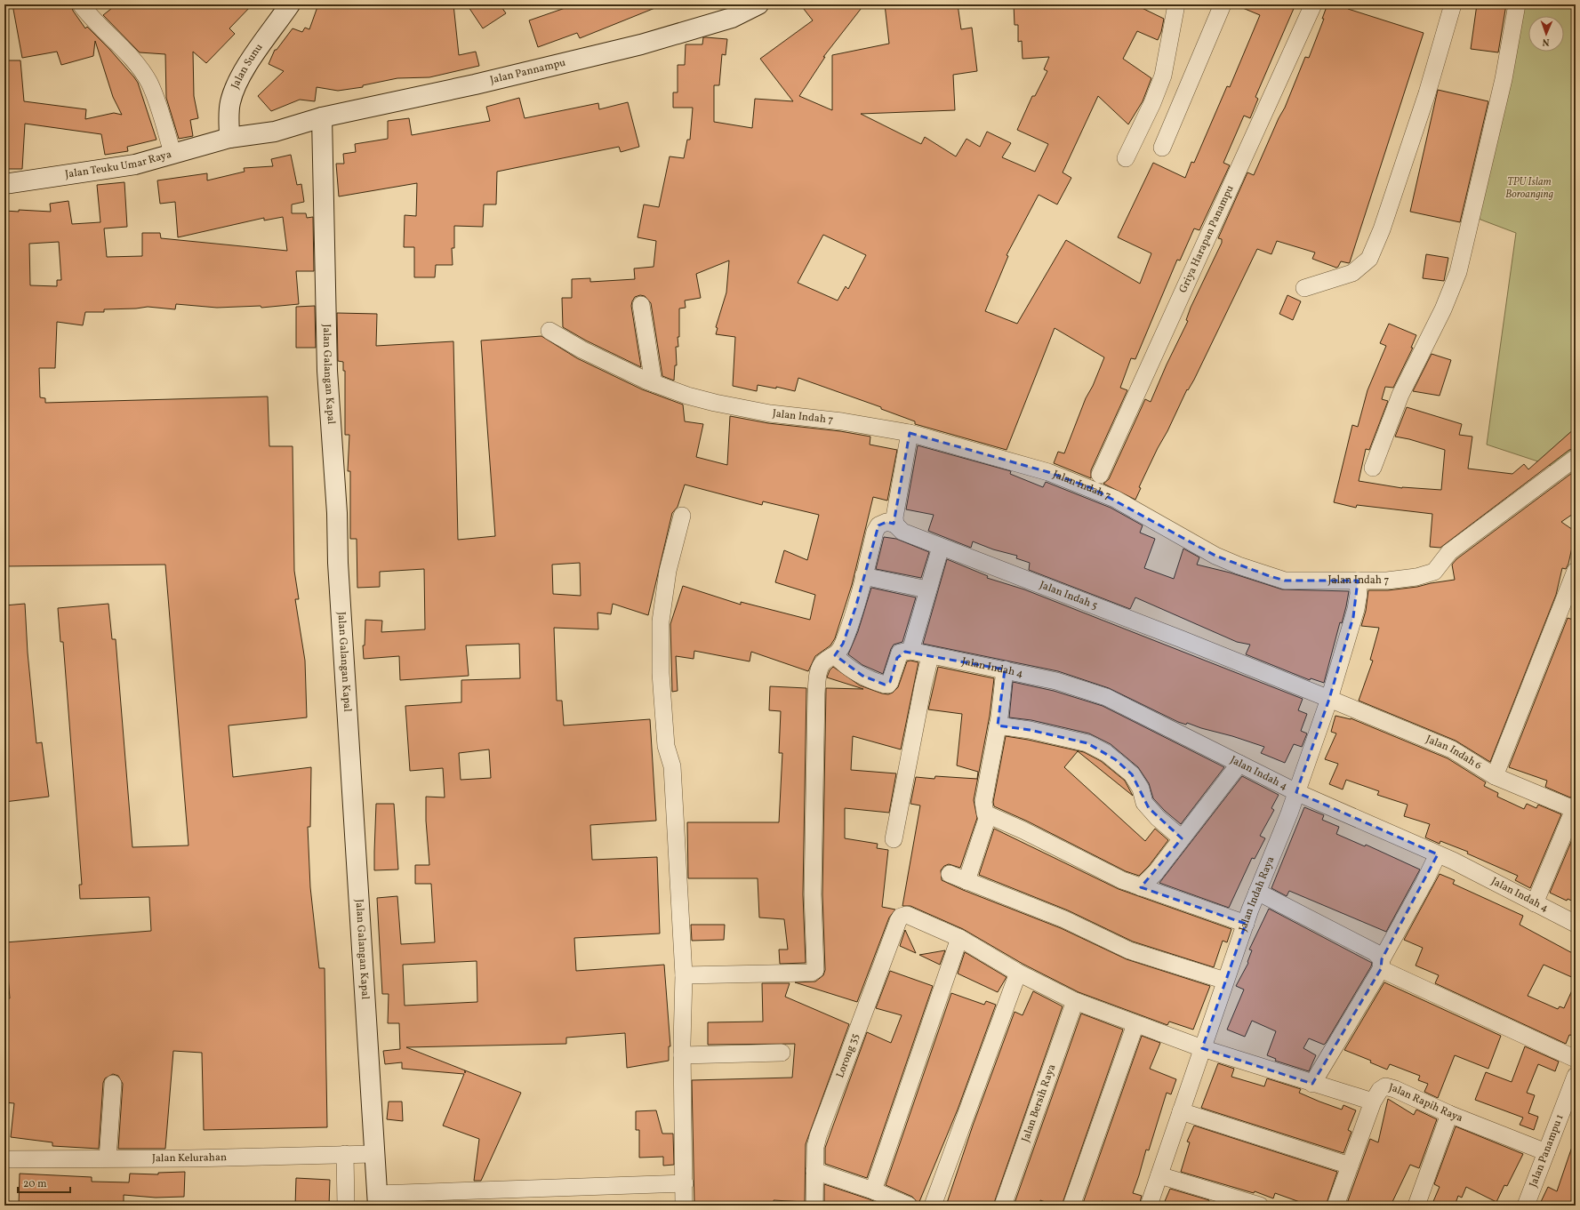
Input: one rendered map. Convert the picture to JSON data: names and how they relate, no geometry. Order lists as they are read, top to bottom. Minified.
{"streets":{"main road":["Jalan Sunu","Jalan Pannampu","Jalan Teuku Umar Raya","Jalan Galangan Kapal"],"street":["Griya Harapan Panampu","Jalan Indah 7","Jalan Indah 5","Jalan Indah 4","Jalan Indah 6","Jalan Indah Raya","Lorong 35","Jalan Bersih Raya","Jalan Rapih Raya","Jalan Panampu 1","Jalan Kelurahan"]},"crossings":[["Jalan Sunu","Jalan Pannampu"],["Jalan Sunu","Jalan Teuku Umar Raya"],["Jalan Pannampu","Jalan Teuku Umar Raya"],["Jalan Pannampu","Jalan Galangan Kapal"],["Jalan Galangan Kapal","Jalan Kelurahan"],["Jalan Indah 7","Jalan Indah Raya"],["Jalan Indah 5","Jalan Indah 6"],["Jalan Indah 5","Jalan Indah Raya"],["Jalan Indah 4","Jalan Indah Raya"],["Jalan Indah 6","Jalan Indah Raya"],["Jalan Rapih Raya","Jalan Panampu 1"]],"parks":["TPU Islam Boroanging"],"scale_bar":"20 m","north":"bottom"}
